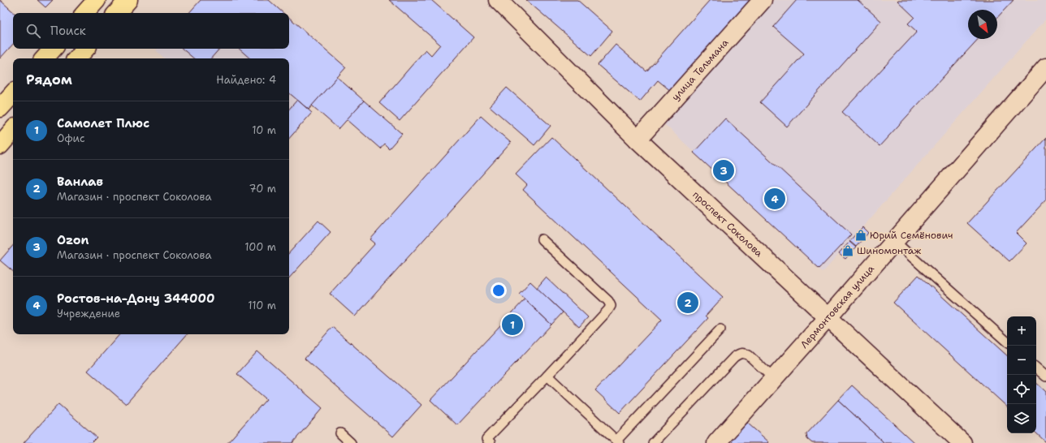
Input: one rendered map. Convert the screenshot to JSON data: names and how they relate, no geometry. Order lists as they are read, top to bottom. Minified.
{"streets":{"street":["улица Тельмана","проспект Соколова","Лермонтовская улица"]},"crossings":[["улица Тельмана","проспект Соколова"],["проспект Соколова","Лермонтовская улица"]],"places":{"shop":["Юрий Семёнович","Шиномонтаж"]},"north":"bottom right","page":{"search":"Поиск","heading":["Рядом","Найдено: 4"],"list":[{"mark":"1","name":"Самолет Плюс","note":"Офис","value":"10 m"},{"mark":"2","name":"Ванлав","note":"Магазин · проспект Соколова","value":"70 m"},{"mark":"3","name":"Ozon","note":"Магазин · проспект Соколова","value":"100 m"},{"mark":"4","name":"Ростов-на-Дону 344000","note":"Учреждение","value":"110 m"}],"pins":["3","4","2","1"],"map_buttons":["+","−"]}}
